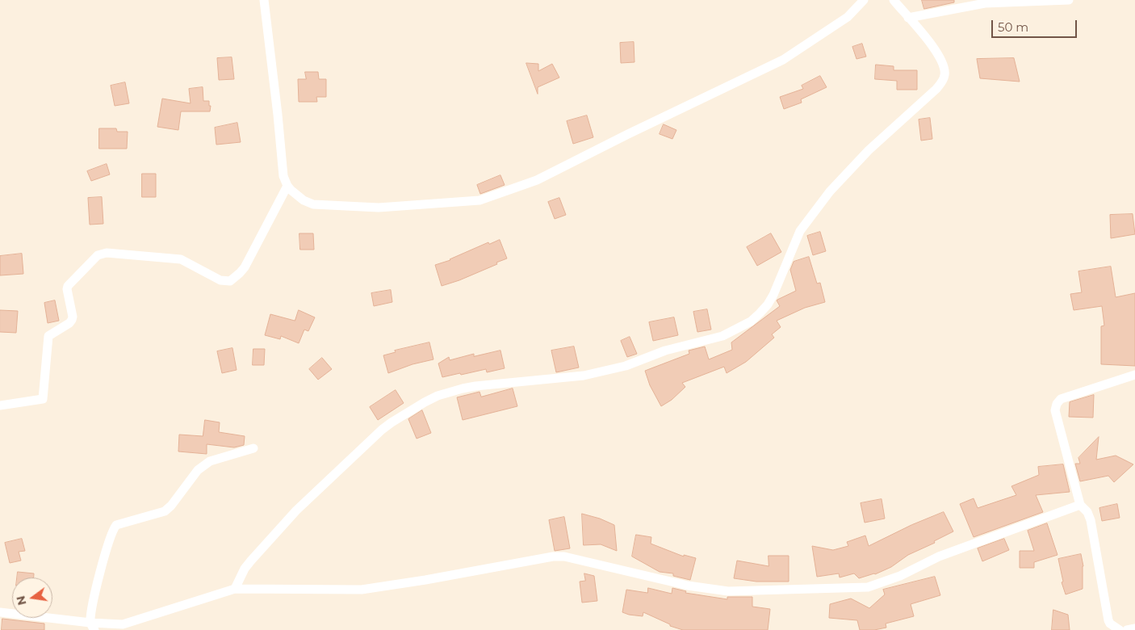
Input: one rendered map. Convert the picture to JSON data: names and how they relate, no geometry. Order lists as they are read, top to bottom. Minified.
{"scale_bar":"50 m","north":"left"}
